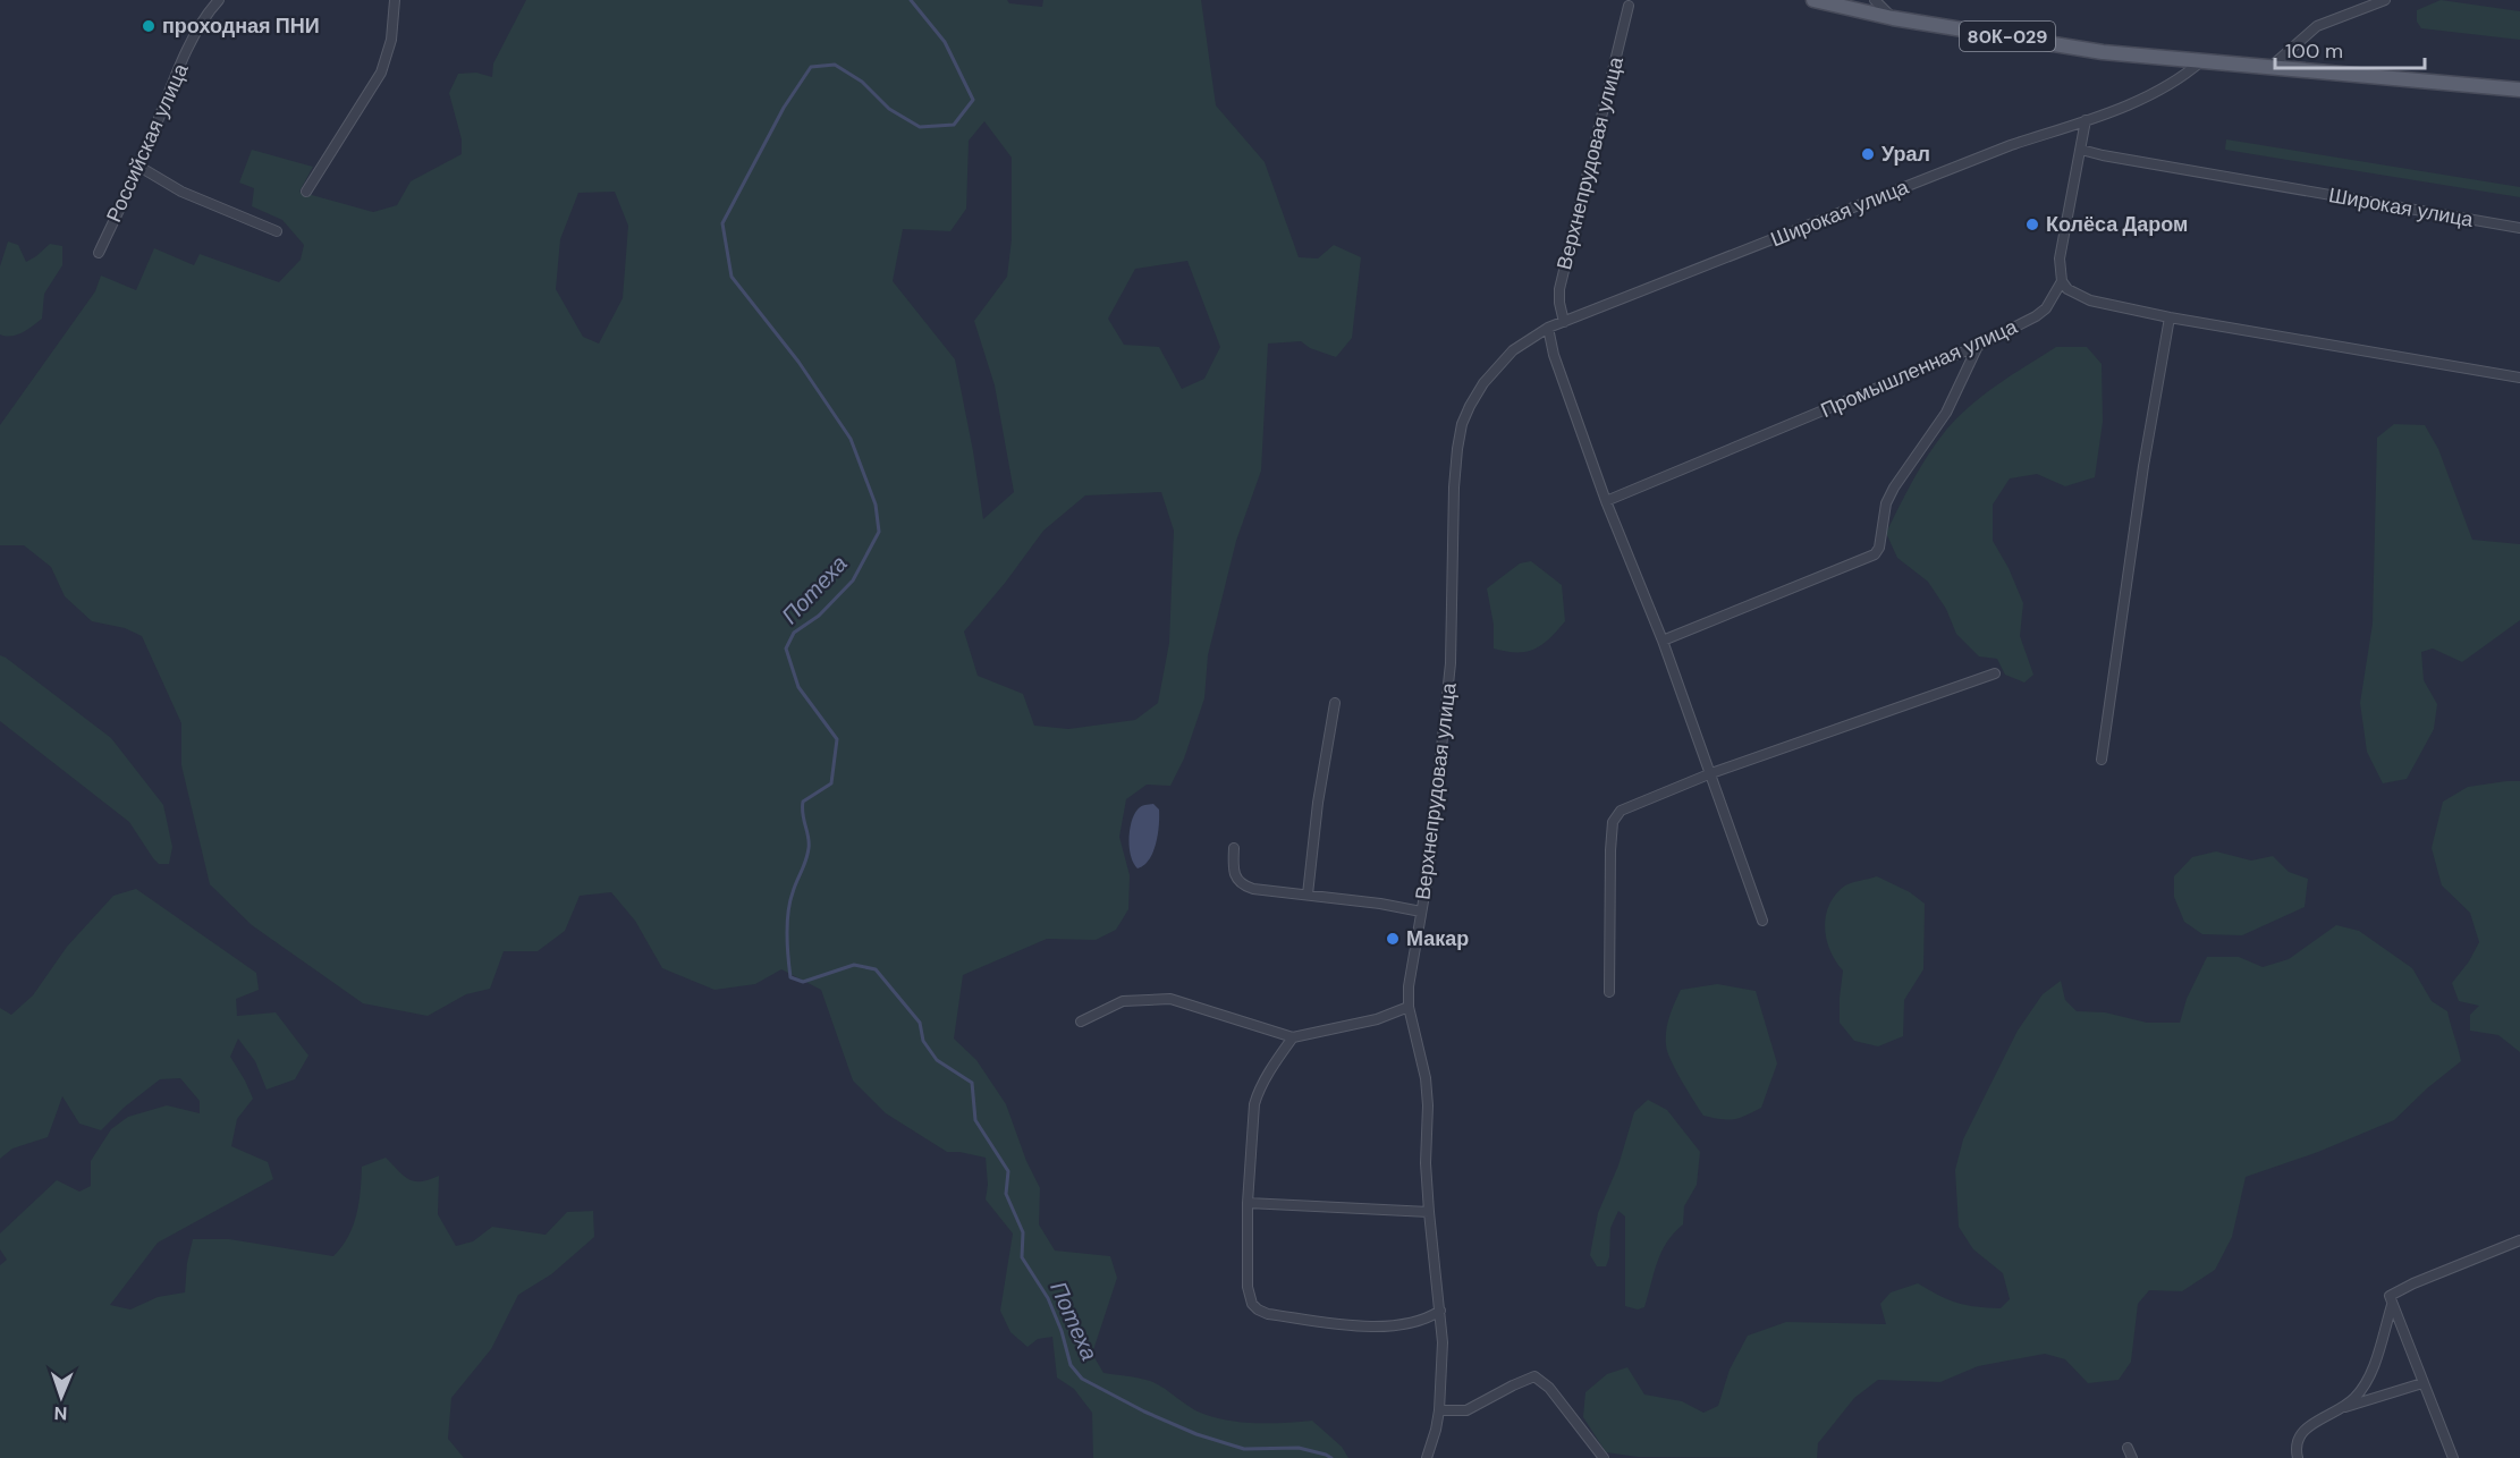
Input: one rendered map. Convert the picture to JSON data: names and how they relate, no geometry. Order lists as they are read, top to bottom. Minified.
{"streets":{"main road":["80К-029"],"street":["Российская улица","Верхнепрудовая улица","Широкая улица","Промышленная улица"]},"crossings":[["80К-029","Широкая улица"],["Верхнепрудовая улица","Широкая улица"]],"water":["Потеха"],"places":["проходная ПНИ","Урал","Колёса Даром","Макар"],"scale_bar":"100 m","north":"bottom"}
